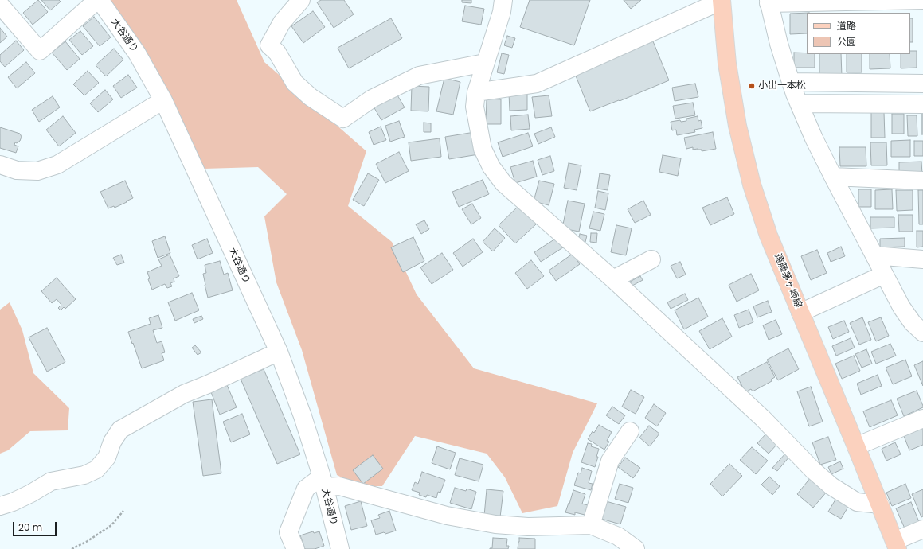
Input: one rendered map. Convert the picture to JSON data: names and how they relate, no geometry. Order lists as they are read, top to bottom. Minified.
{"streets":{"main road":["遠藤茅ヶ崎線"],"street":["大谷通り"]},"places":["小出一本松"],"legend":["道路","公園"],"scale_bar":"20 m"}
